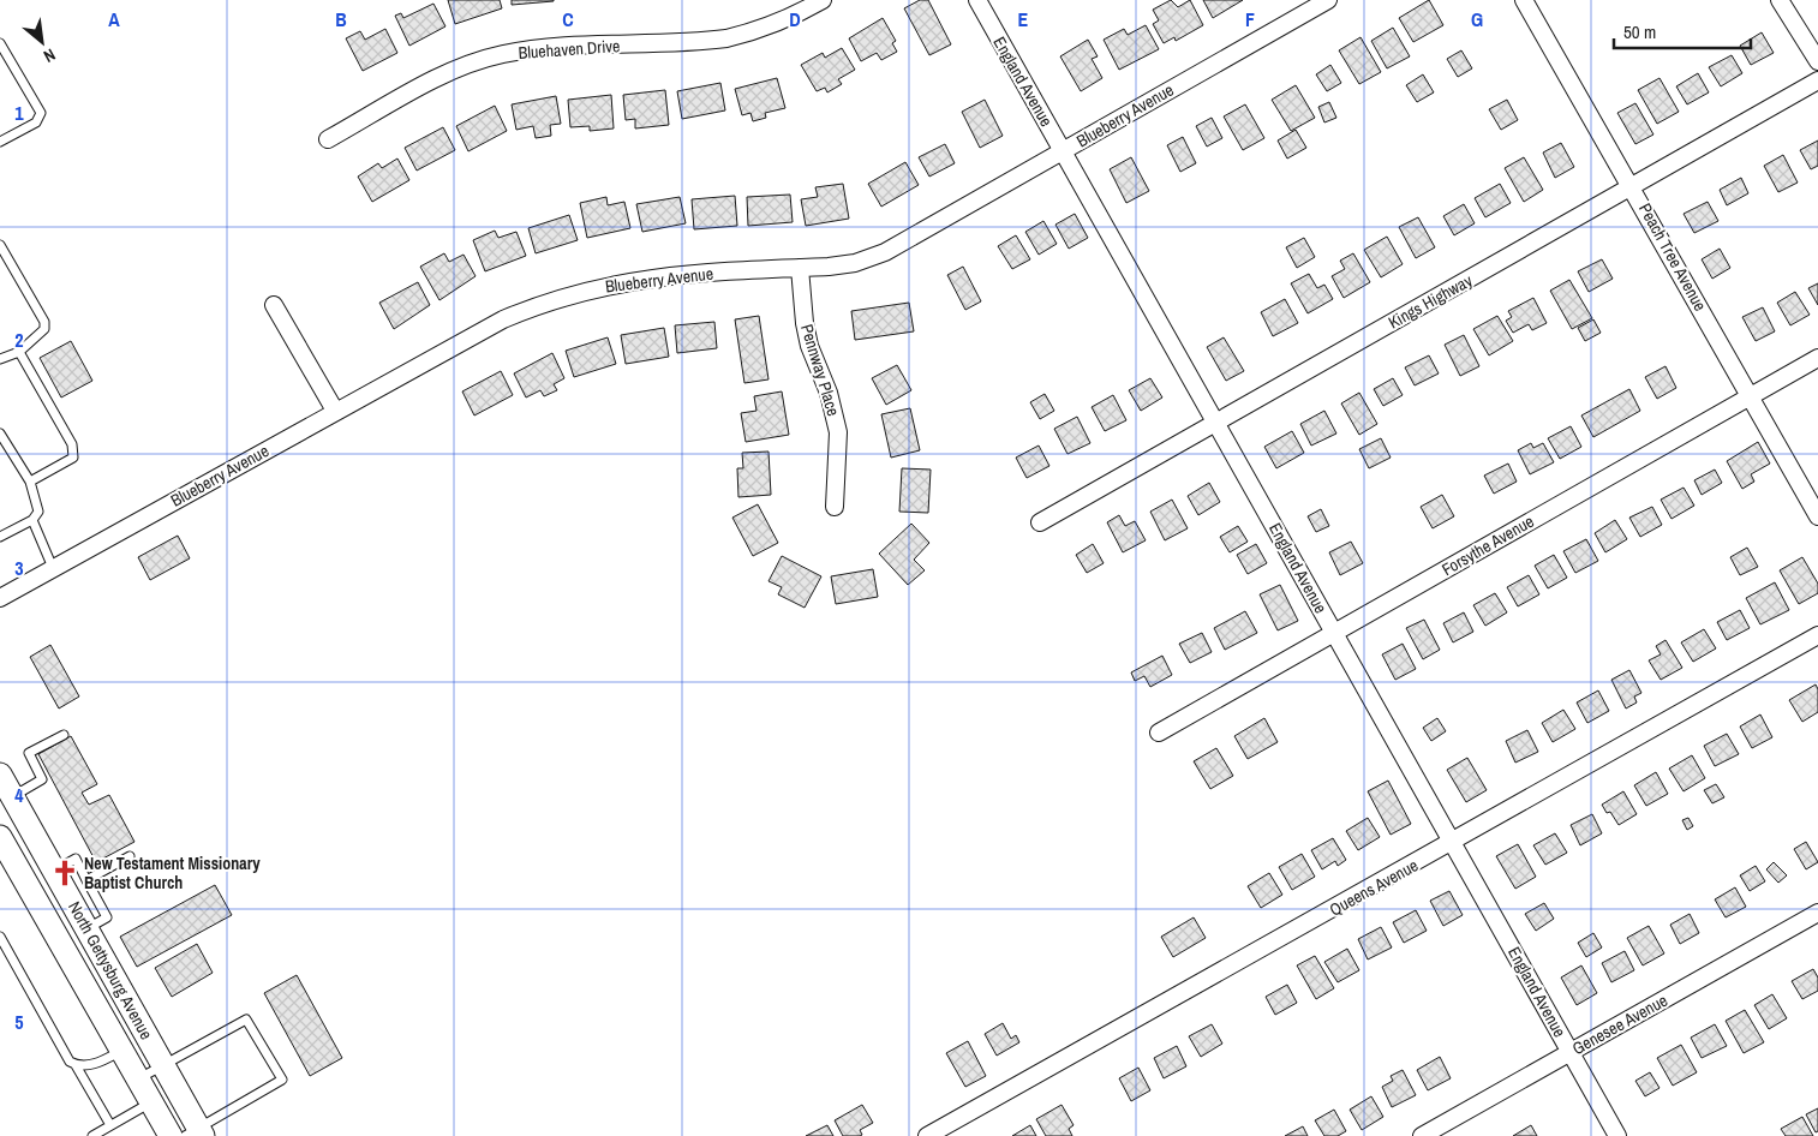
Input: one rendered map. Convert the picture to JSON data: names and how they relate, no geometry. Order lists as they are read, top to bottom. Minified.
{"streets":{"main road":["North Gettysburg Avenue"],"street":["Bluehaven Drive","England Avenue","Blueberry Avenue","Peach Tree Avenue","Kings Highway","Pennway Place","Forsythe Avenue","Queens Avenue","Genesee Avenue"]},"crossings":[["England Avenue","Blueberry Avenue"],["England Avenue","Kings Highway"],["England Avenue","Forsythe Avenue"],["England Avenue","Queens Avenue"],["England Avenue","Genesee Avenue"],["Blueberry Avenue","Pennway Place"],["Peach Tree Avenue","Kings Highway"],["Peach Tree Avenue","Forsythe Avenue"]],"places":{"church":["New Testament Missionary Baptist Church"]},"scale_bar":"50 m","north":"bottom right","grid":{"columns":["A","B","C","D","E","F","G"],"rows":["1","2","3","4","5"]}}
